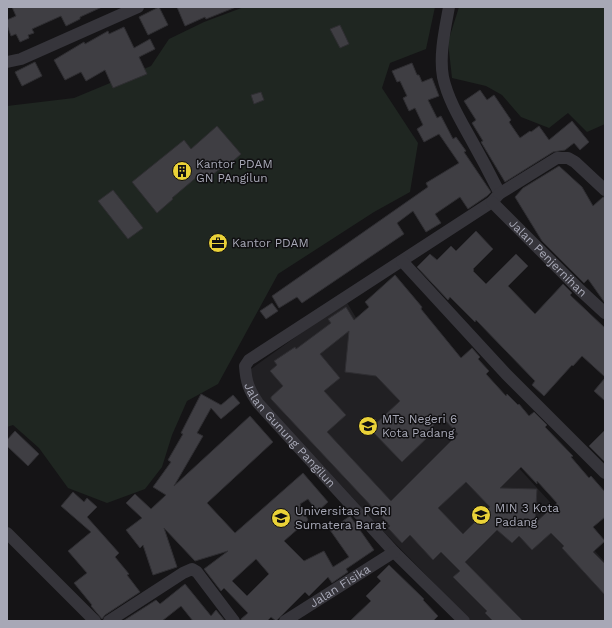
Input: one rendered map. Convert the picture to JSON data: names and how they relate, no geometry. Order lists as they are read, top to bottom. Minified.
{"streets":{"street":["Jalan Penjernihan","Jalan Gunung Pangilun","Jalan Fisika"]},"crossings":[["Jalan Gunung Pangilun","Jalan Fisika"]],"places":{"building":["Kantor PDAM GN PAngilun"],"office":["Kantor PDAM"],"school or university":["MTs Negeri 6 Kota Padang","MIN 3 Kota Padang","Universitas PGRI Sumatera Barat"]}}
